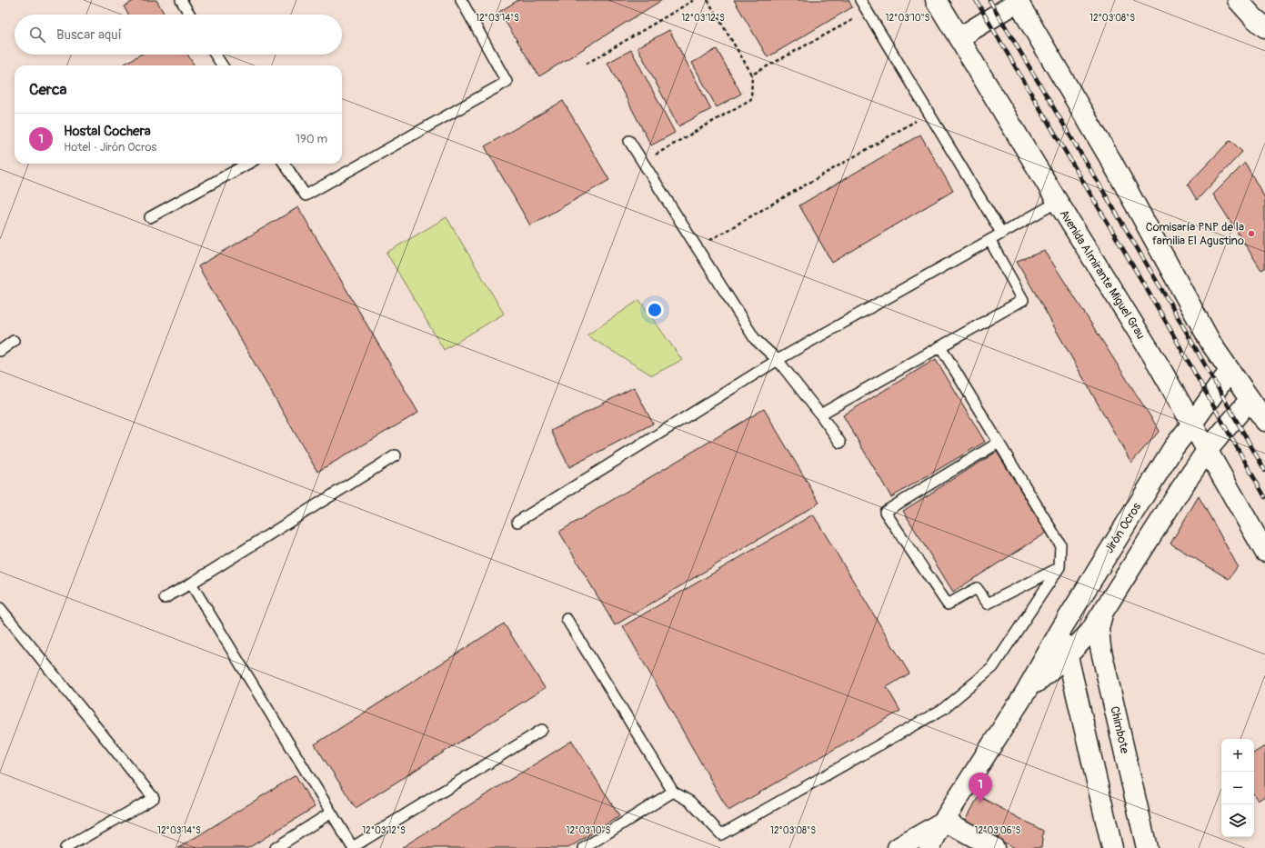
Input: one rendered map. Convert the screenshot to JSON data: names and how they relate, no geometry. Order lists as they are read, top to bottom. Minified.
{"streets":{"main road":["Avenida Almirante Miguel Grau","Jirón Ocros","Chimbote"]},"crossings":[["Avenida Almirante Miguel Grau","Jirón Ocros"],["Jirón Ocros","Chimbote"]],"places":["Comisaría PNP de la familia El Agustino"],"page":{"search":"Buscar aquí","heading":"Cerca","list":[{"mark":"1","name":"Hostal Cochera","note":"Hotel · Jirón Ocros","value":"190 m"}],"map_buttons":["+","−"],"pins":"1"},"coordinates":["12°03'14\"S","12°03'12\"S","12°03'10\"S","12°03'08\"S","12°03'06\"S"]}
